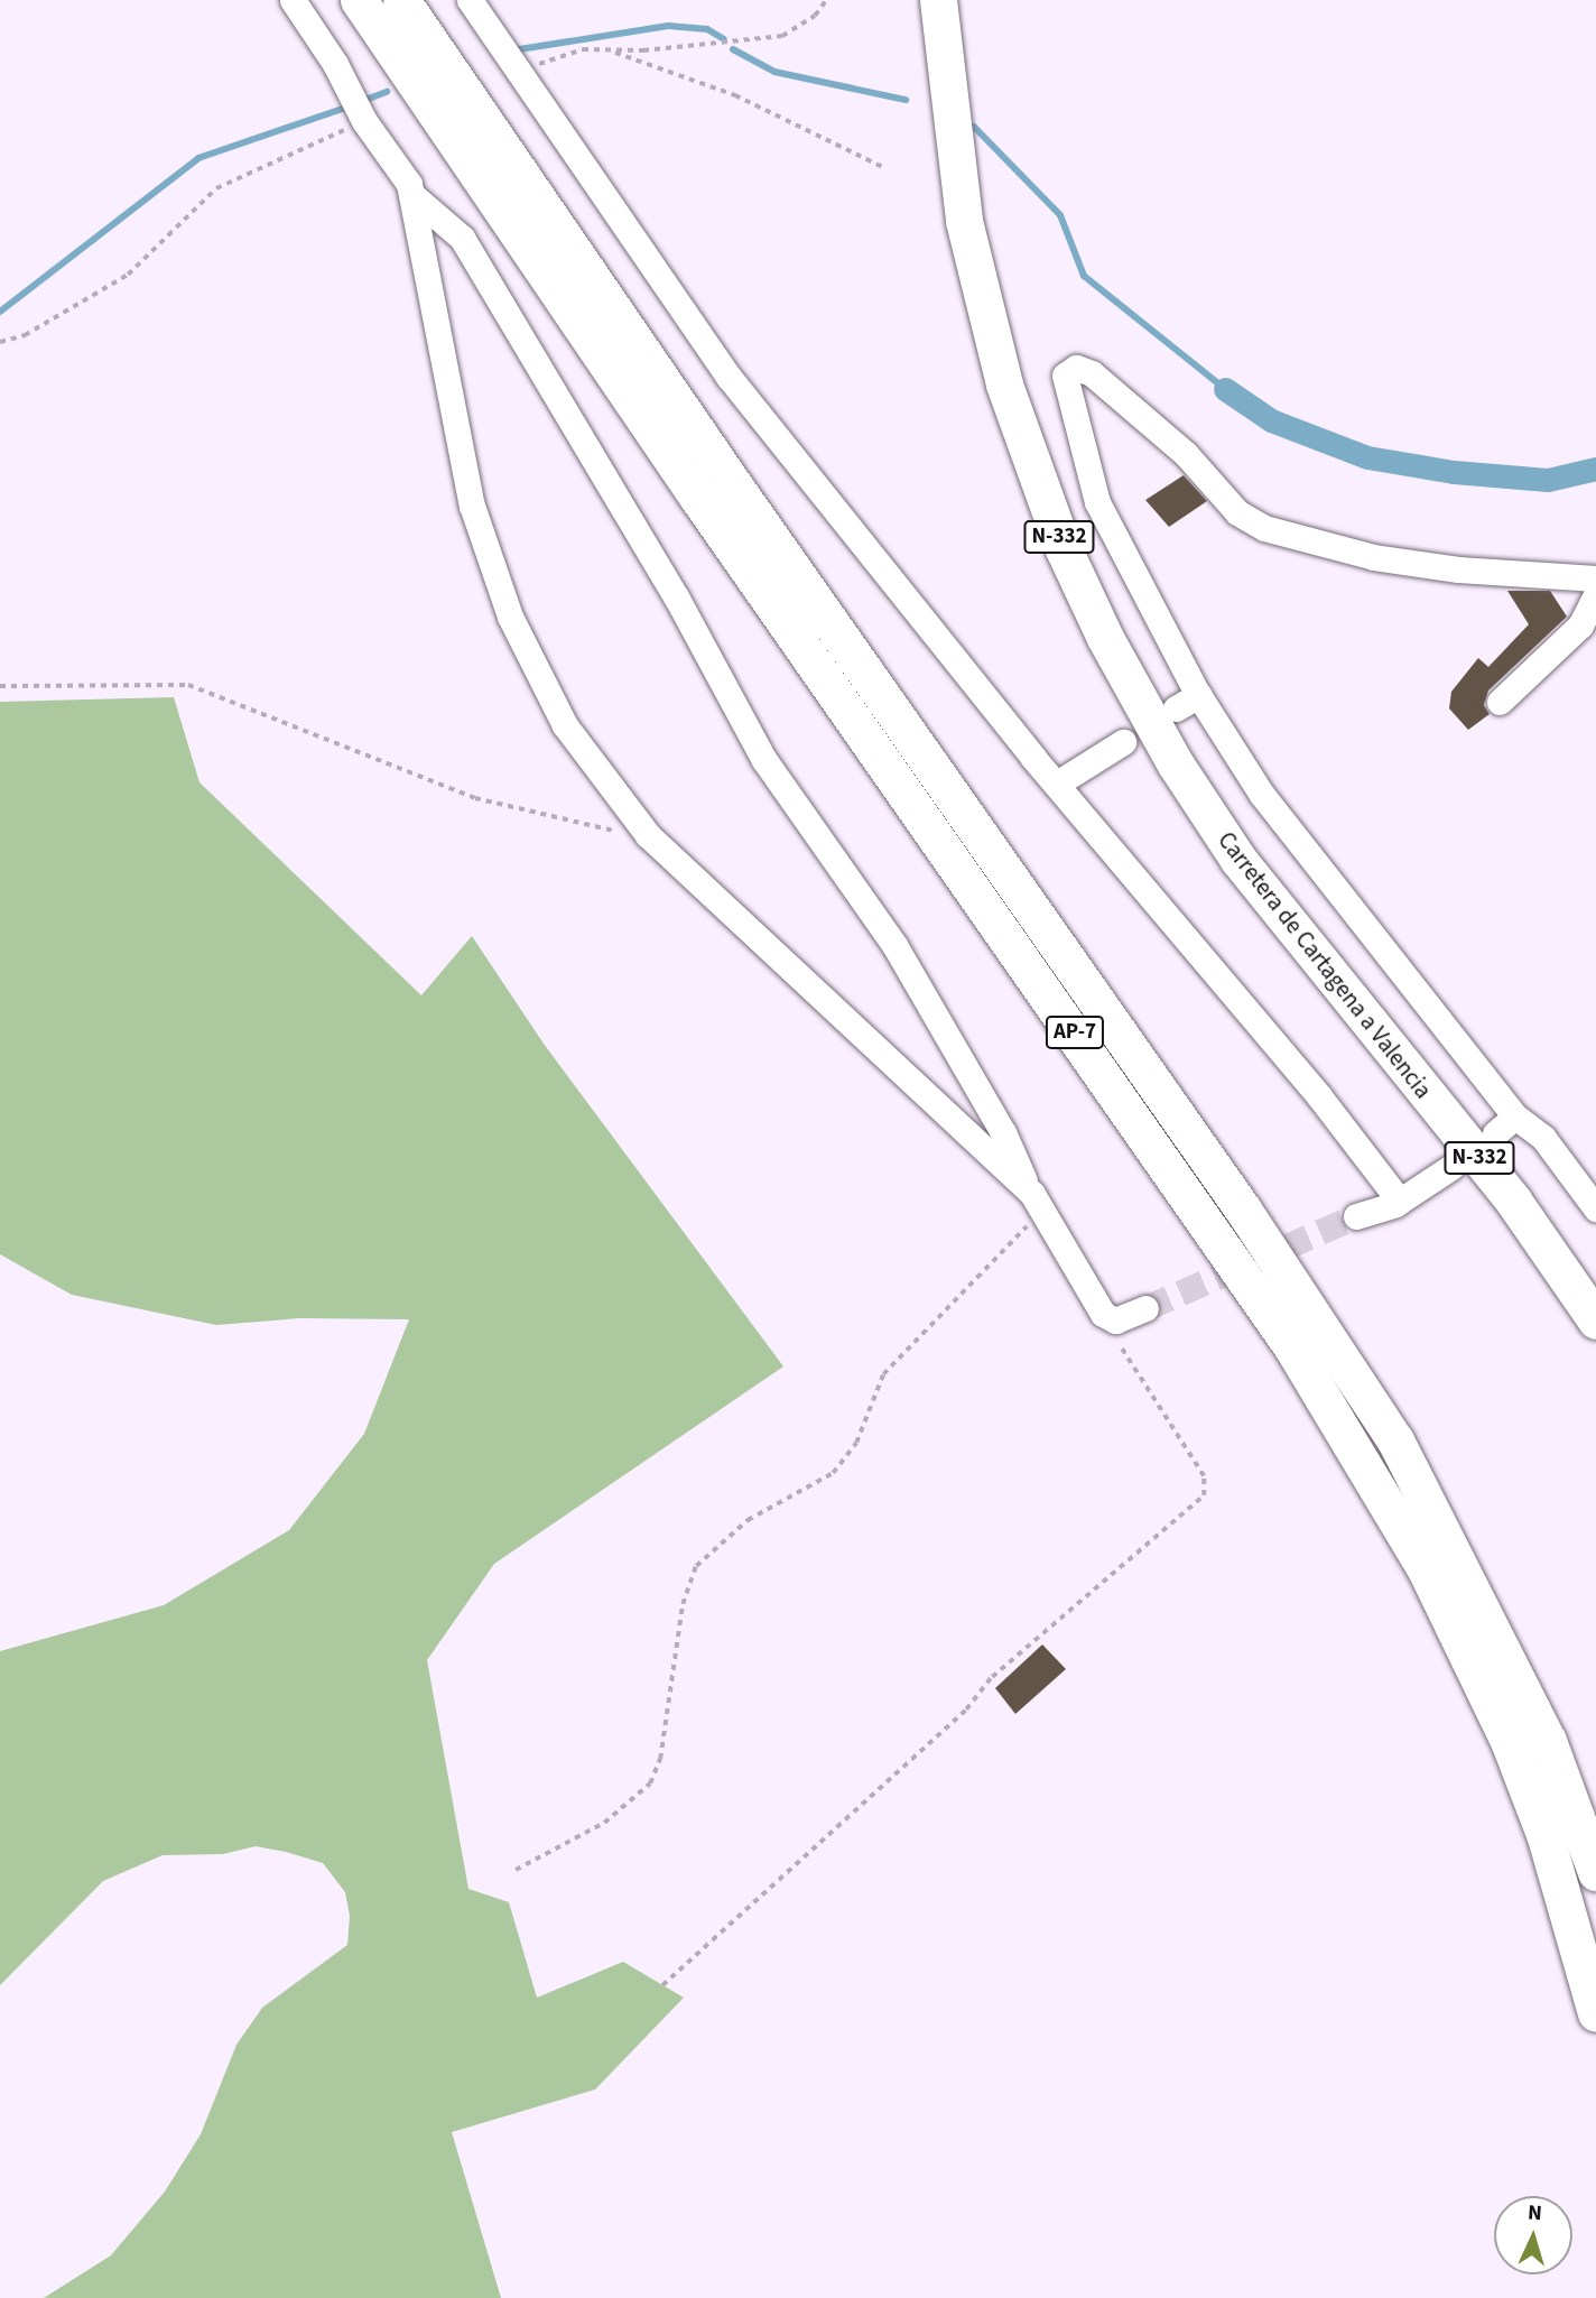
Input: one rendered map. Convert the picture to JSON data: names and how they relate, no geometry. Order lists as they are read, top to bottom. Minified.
{"streets":{"highway":["N-332","Carretera de Cartagena a Valencia","AP-7"]},"north":"top"}
